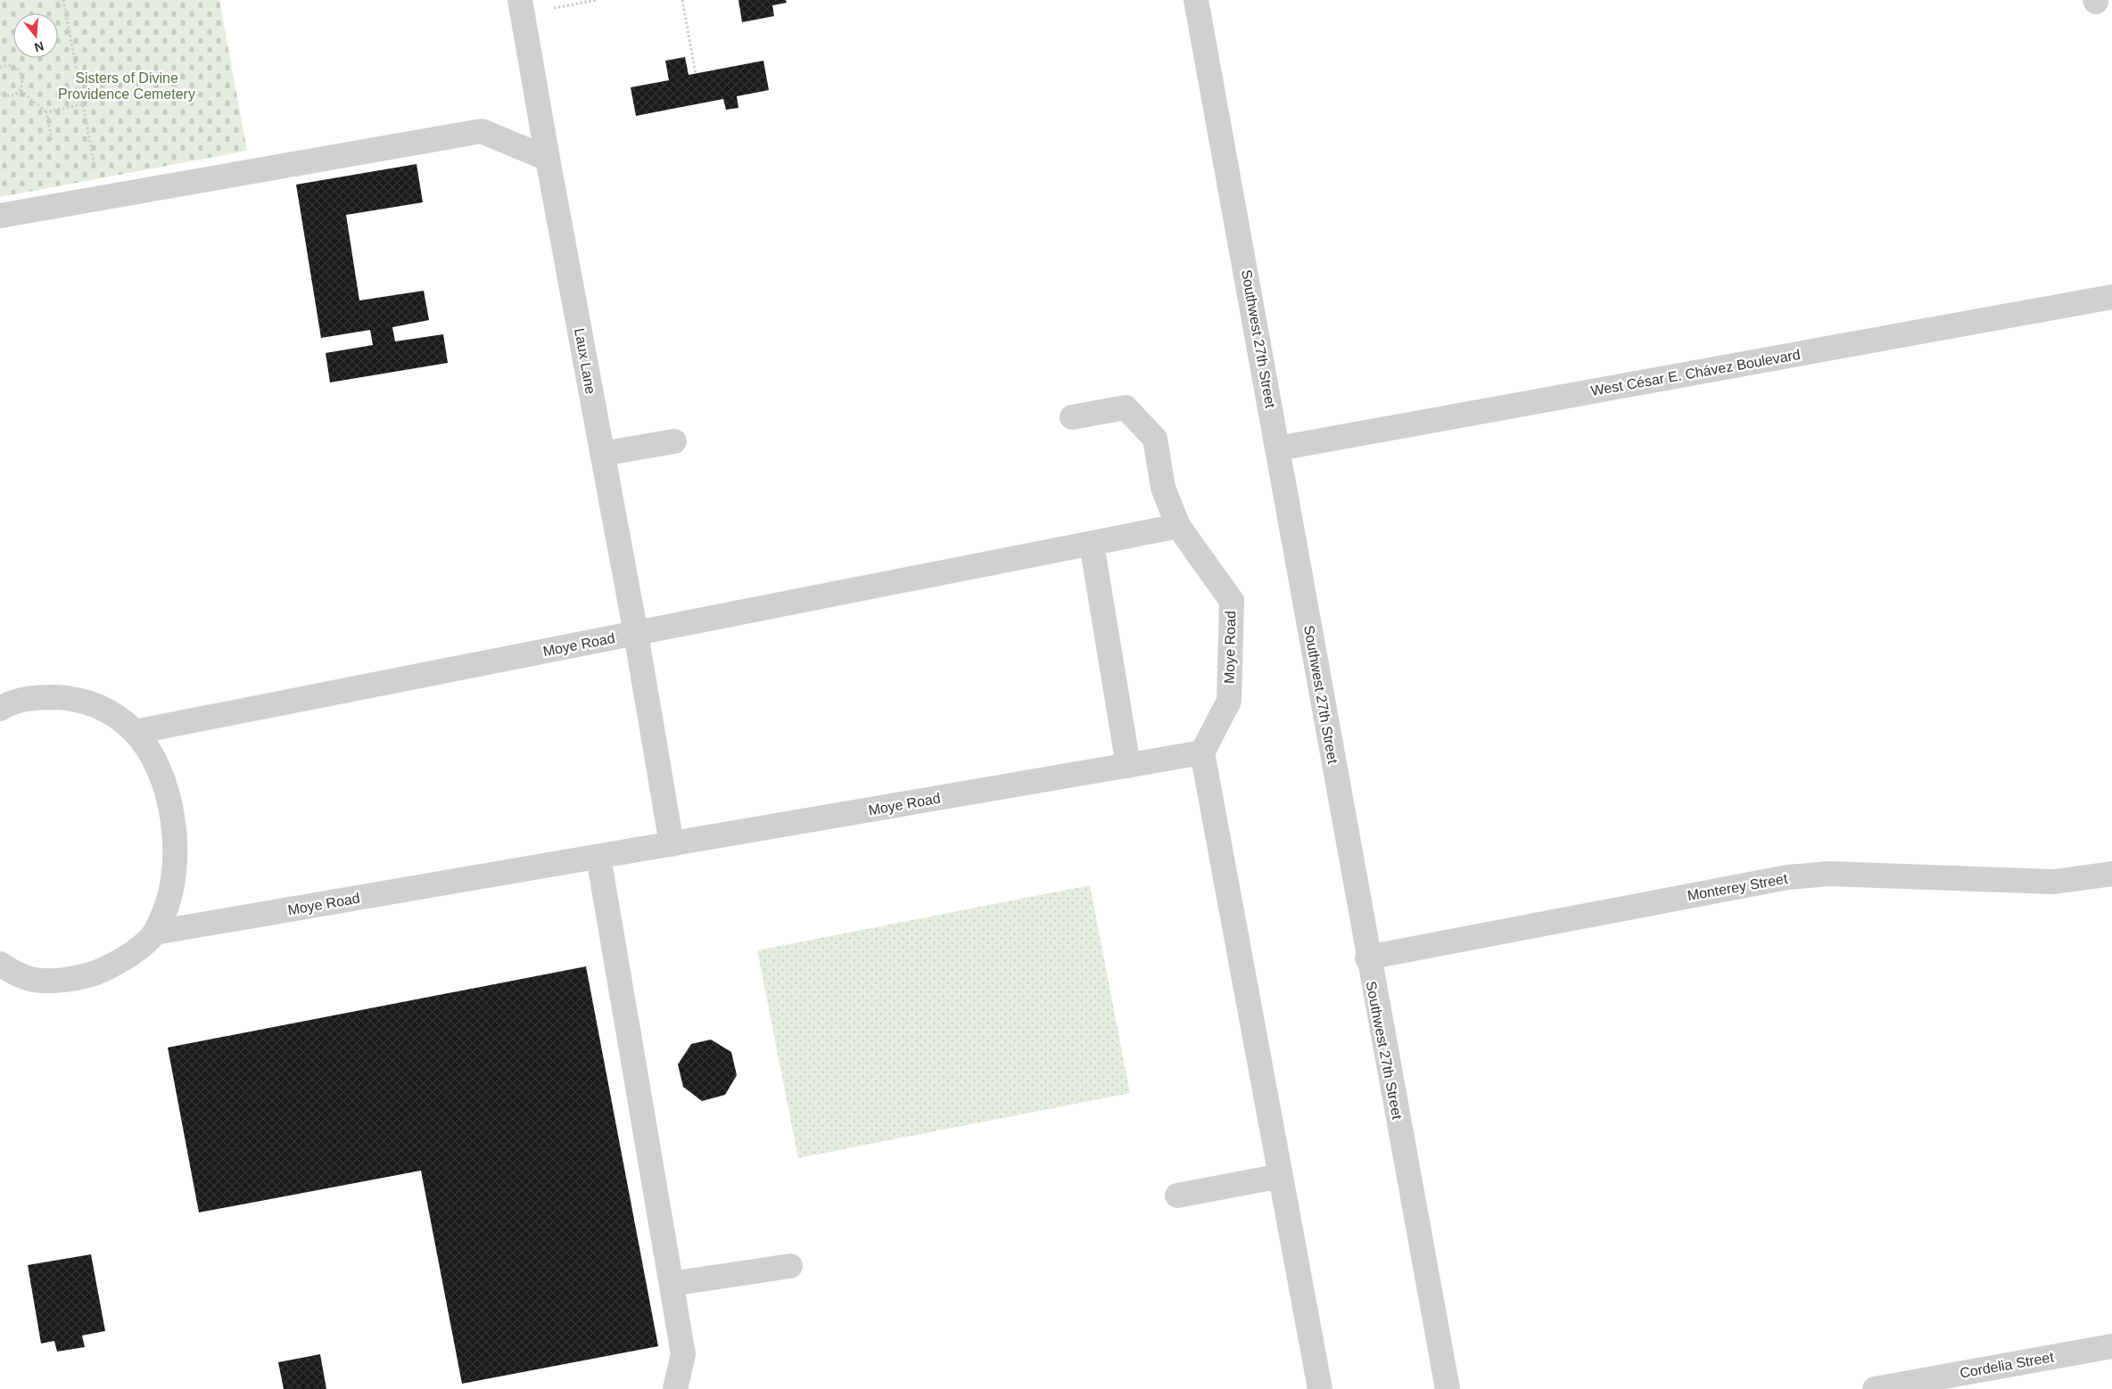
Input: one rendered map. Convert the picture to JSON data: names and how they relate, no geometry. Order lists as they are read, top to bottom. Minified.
{"streets":{"street":["Southwest 27th Street","Laux Lane","West César E. Chávez Boulevard","Moye Road","Monterey Street","Cordelia Street"]},"crossings":[["Southwest 27th Street","West César E. Chávez Boulevard"],["Southwest 27th Street","Monterey Street"],["Laux Lane","Moye Road"]],"parks":["Sisters of Divine Providence Cemetery"],"north":"bottom"}
